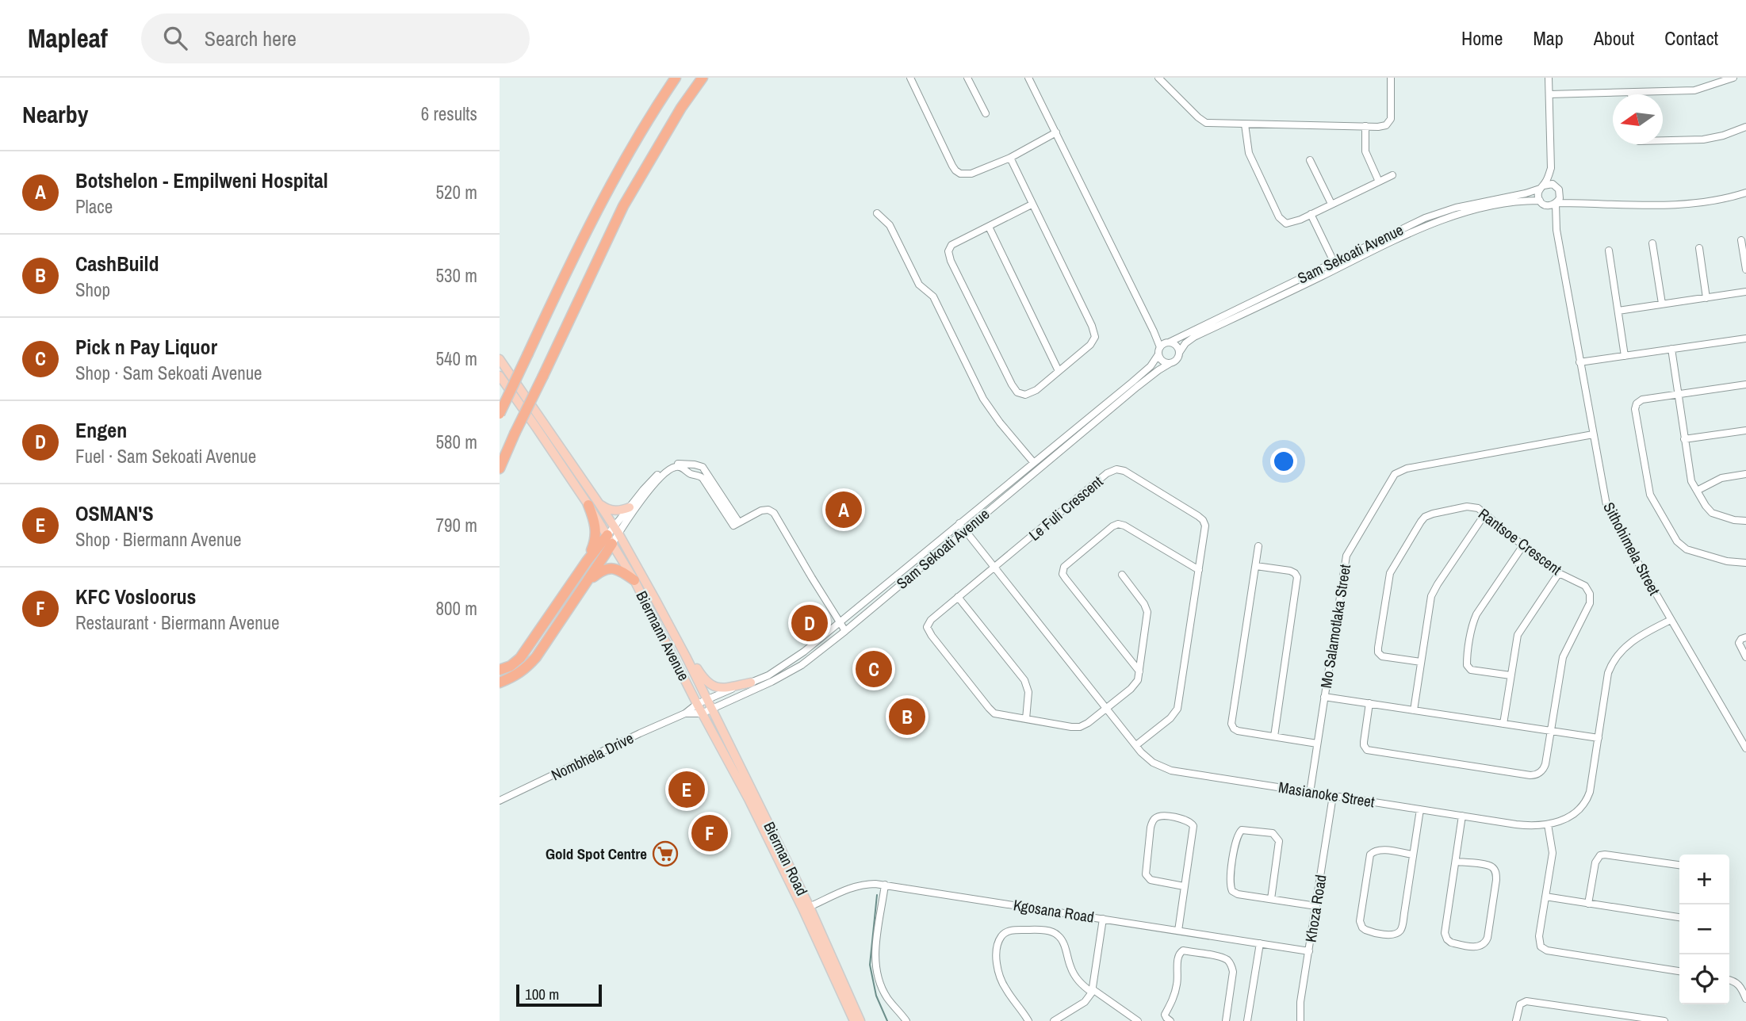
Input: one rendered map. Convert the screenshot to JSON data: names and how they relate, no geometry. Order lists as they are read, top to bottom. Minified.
{"streets":{"main road":["Biermann Avenue","Bierman Road"],"street":["Sam Sekoati Avenue","Le Fuli Crescent","Rantsoe Crescent","Sithohimela Street","Mo Salamotlaka Street","Nombhela Drive","Masianoke Street","Khoza Road","Kgosana Road"]},"crossings":[["Sam Sekoati Avenue","Sithohimela Street"],["Sam Sekoati Avenue","Biermann Avenue"],["Sam Sekoati Avenue","Nombhela Drive"],["Sam Sekoati Avenue","Masianoke Street"],["Sam Sekoati Avenue","Bierman Road"],["Le Fuli Crescent","Masianoke Street"],["Sithohimela Street","Mo Salamotlaka Street"],["Sithohimela Street","Masianoke Street"],["Mo Salamotlaka Street","Masianoke Street"],["Biermann Avenue","Nombhela Drive"],["Biermann Avenue","Bierman Road"],["Biermann Avenue","Kgosana Road"],["Masianoke Street","Khoza Road"],["Bierman Road","Kgosana Road"],["Khoza Road","Kgosana Road"]],"places":{"supermarket":["Gold Spot Centre"]},"scale_bar":"100 m","north":"left","page":{"header":"Mapleaf","search":"Search here","nav":["Home","Map","About","Contact"],"heading":["Nearby","6 results"],"list":[{"mark":"A","name":"Botshelon - Empilweni Hospital","note":"Place","value":"520 m"},{"mark":"B","name":"CashBuild","note":"Shop","value":"530 m"},{"mark":"C","name":"Pick n Pay Liquor","note":"Shop · Sam Sekoati Avenue","value":"540 m"},{"mark":"D","name":"Engen","note":"Fuel · Sam Sekoati Avenue","value":"580 m"},{"mark":"E","name":"OSMAN'S","note":"Shop · Biermann Avenue","value":"790 m"},{"mark":"F","name":"KFC Vosloorus","note":"Restaurant · Biermann Avenue","value":"800 m"}],"pins":["A","D","C","B","E","F"],"map_buttons":["+","−"],"scale":"100 m"}}
